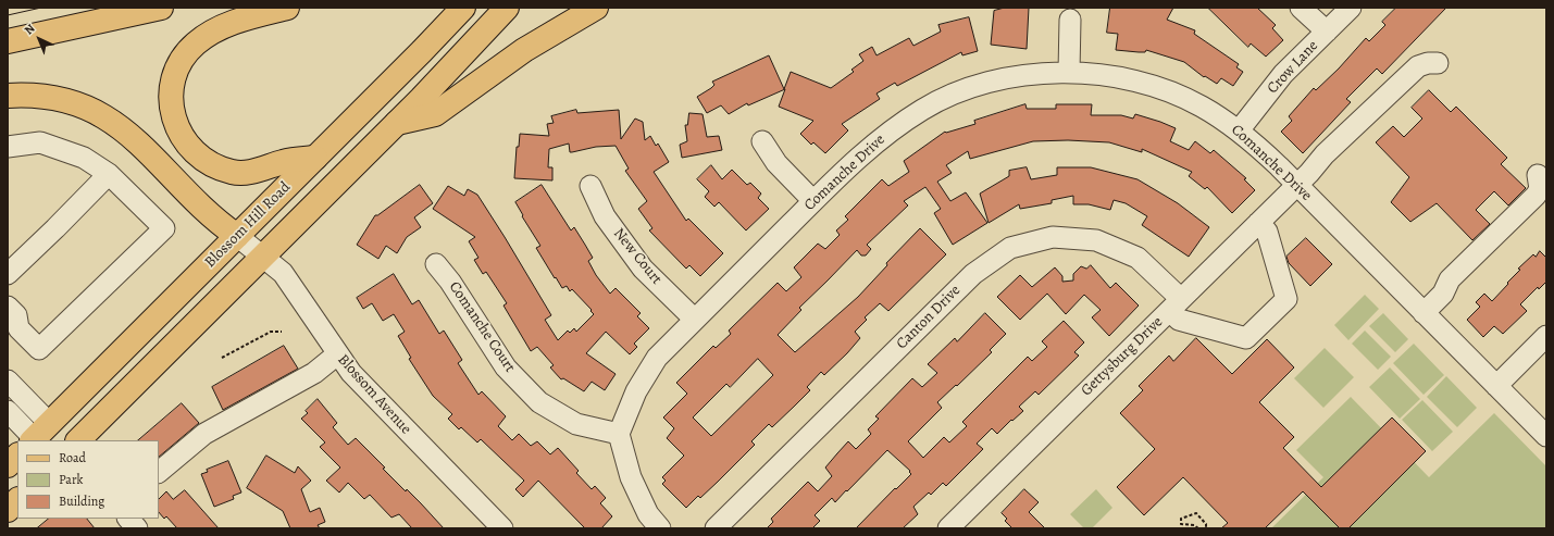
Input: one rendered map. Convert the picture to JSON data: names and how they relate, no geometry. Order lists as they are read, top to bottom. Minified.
{"streets":{"main road":["Blossom Hill Road"],"street":["Crow Lane","Comanche Drive","New Court","Canton Drive","Comanche Court","Gettysburg Drive","Blossom Avenue"]},"crossings":[["Crow Lane","Comanche Drive"],["Comanche Drive","New Court"],["Comanche Drive","Comanche Court"],["Comanche Drive","Gettysburg Drive"],["Blossom Hill Road","Blossom Avenue"],["Canton Drive","Gettysburg Drive"]],"legend":["Road","Park","Building"],"north":"top left"}
